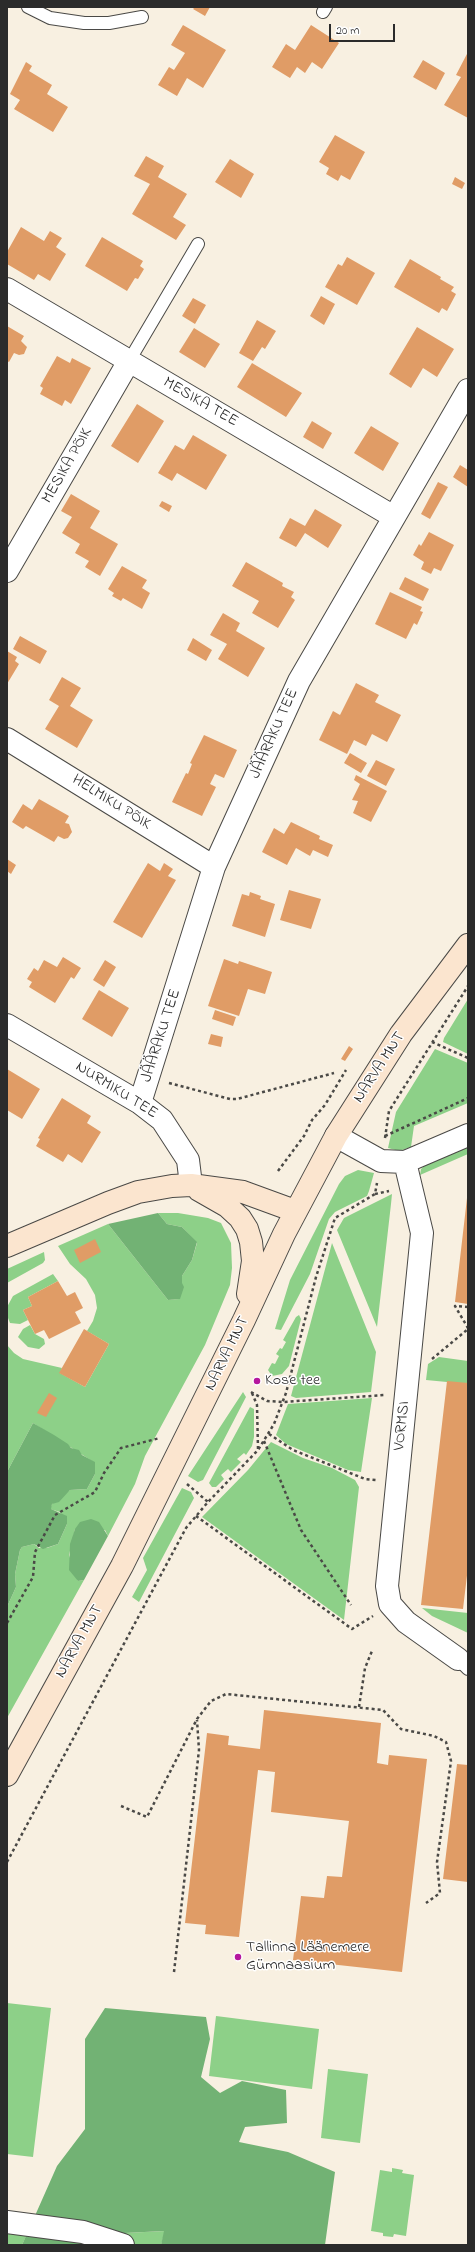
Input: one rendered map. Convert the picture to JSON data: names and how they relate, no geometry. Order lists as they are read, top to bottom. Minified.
{"streets":{"main road":["NARVA MNT"],"street":["MESIKA TEE","MESIKA PÕIK","JÄÄRAKU TEE","HELMIKU PÕIK","NURMIKU TEE","VORMSI"]},"crossings":[["MESIKA TEE","MESIKA PÕIK"],["MESIKA TEE","JÄÄRAKU TEE"],["JÄÄRAKU TEE","HELMIKU PÕIK"],["JÄÄRAKU TEE","NURMIKU TEE"]],"places":["Kose tee","Tallinna Läänemere Gümnaasium"],"scale_bar":"20 m"}
